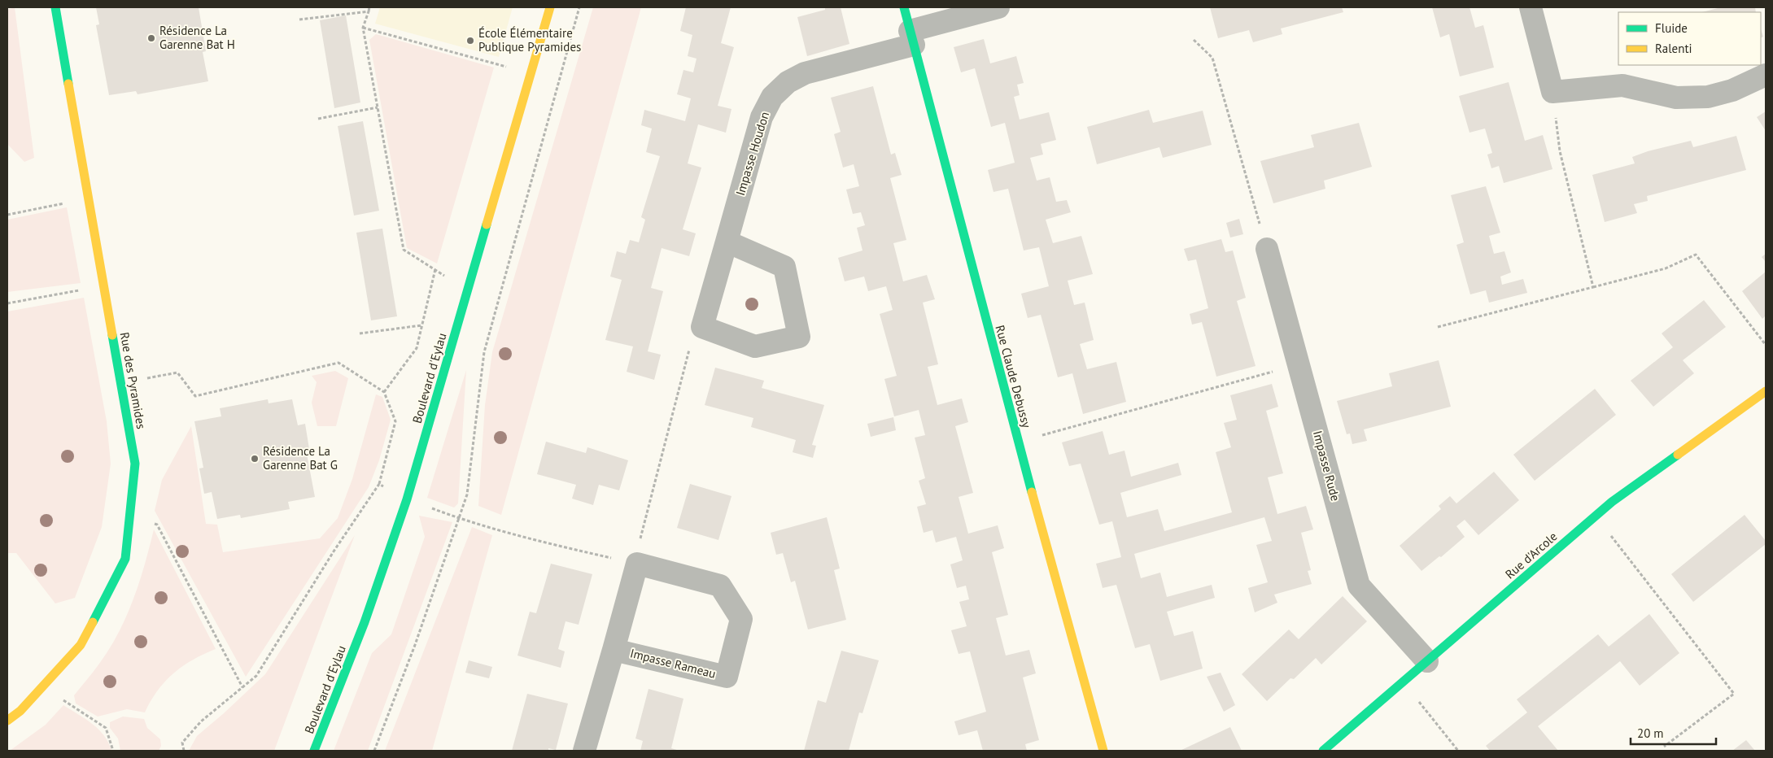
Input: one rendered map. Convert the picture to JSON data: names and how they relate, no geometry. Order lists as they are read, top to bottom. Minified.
{"streets":{"street":["Impasse Houdon","Rue Claude Debussy","Boulevard d'Eylau","Rue des Pyramides","Impasse Rude","Rue d'Arcole","Impasse Rameau"]},"crossings":[["Impasse Houdon","Rue Claude Debussy"],["Impasse Rude","Rue d'Arcole"]],"places":["Résidence La Garenne Bat H","École Élémentaire Publique Pyramides","Résidence La Garenne Bat G"],"legend":["Fluide","Ralenti"],"scale_bar":"20 m"}
